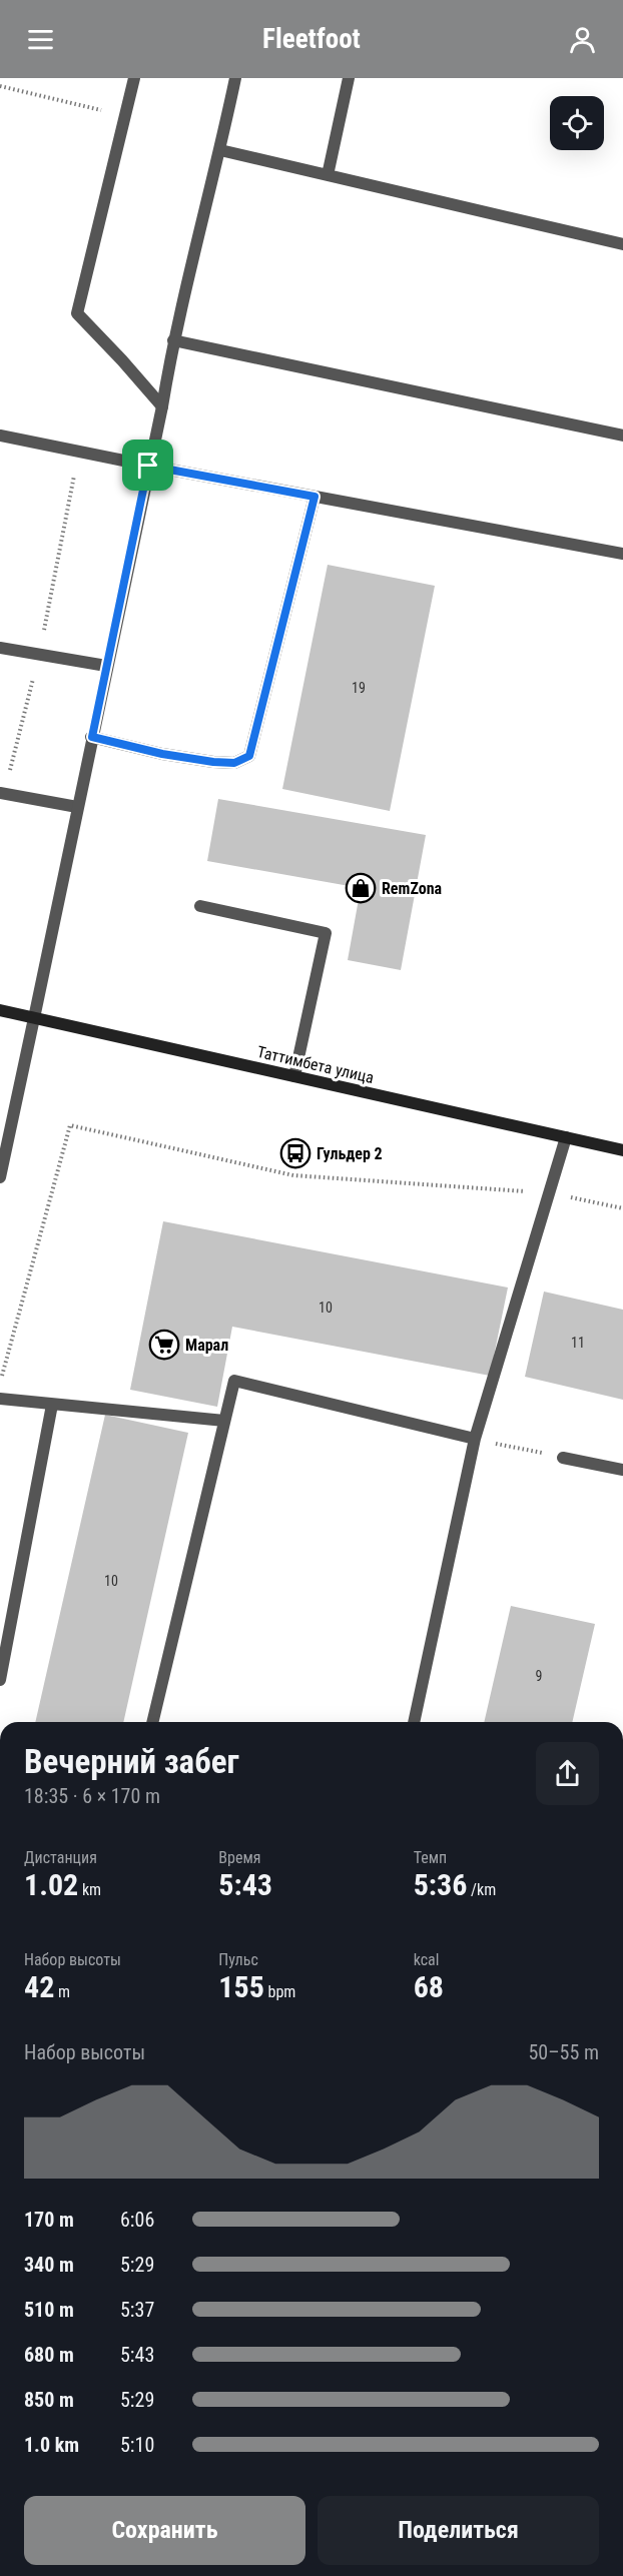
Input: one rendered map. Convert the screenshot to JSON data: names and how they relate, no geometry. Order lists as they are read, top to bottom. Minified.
{"streets":{"main road":["Таттимбета улица"]},"places":{"shop":["RemZona"],"bus stop":["Гульдер 2"],"supermarket":["Марал"]},"house_numbers":["19","10","11","10","9"],"page":{"header":"Fleetfoot","heading":["Вечерний забег","18:35 · 6 × 170 m"],"stats":[["Дистанция","1.02 km"],["Время","5:43"],["Темп","5:36 /km"],["Набор высоты","42 m"],["Пульс","155 bpm"],["kcal","68"]],"chart":["Набор высоты","50–55 m"],"list":[{"name":"170 m","note":"6:06"},{"name":"340 m","note":"5:29"},{"name":"510 m","note":"5:37"},{"name":"680 m","note":"5:43"},{"name":"850 m","note":"5:29"},{"name":"1.0 km","note":"5:10"}],"buttons":["Сохранить","Поделиться"]}}
